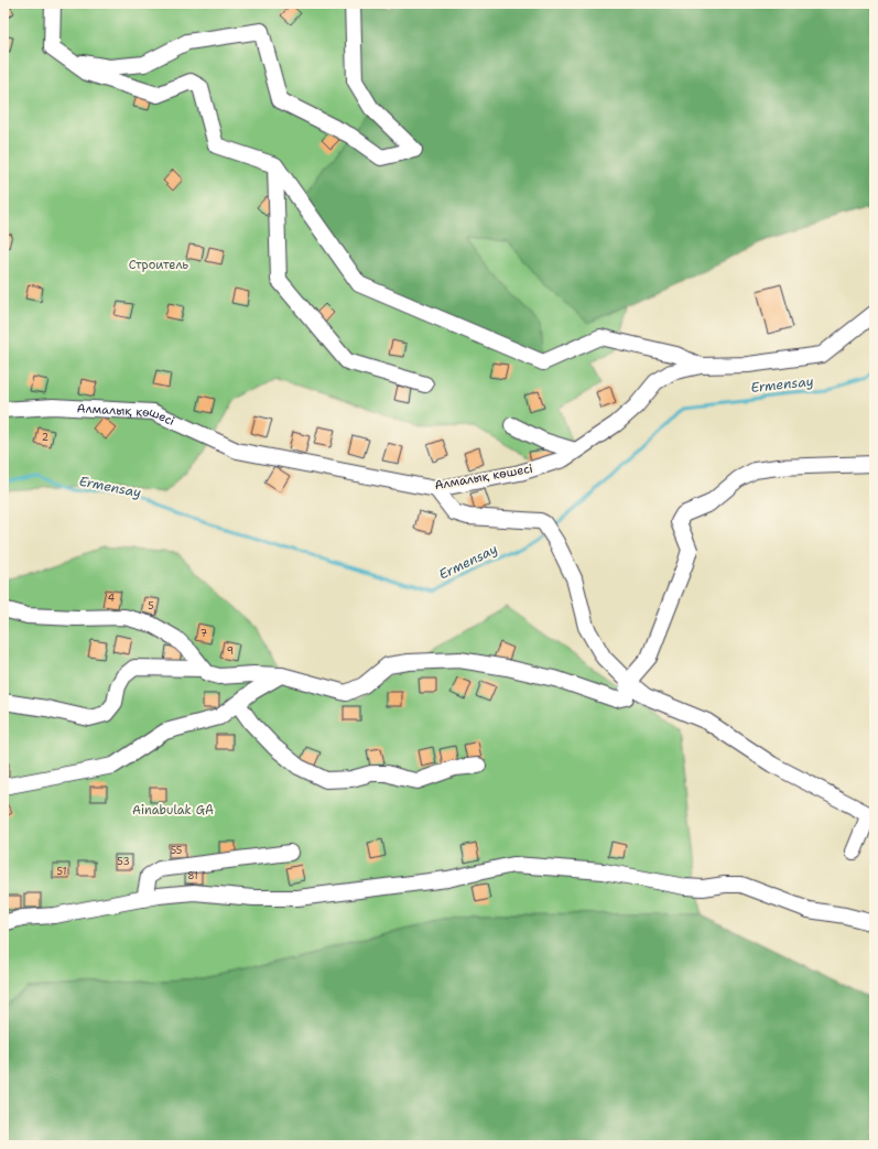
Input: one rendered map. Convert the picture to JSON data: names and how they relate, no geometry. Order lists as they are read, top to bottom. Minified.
{"streets":{"street":["Алмалық көшесі"]},"water":["Ermensay"],"parks":["Строитель","Ainabulak GA"],"house_numbers":["2","4","5","7","9","55","53","51","81"]}
